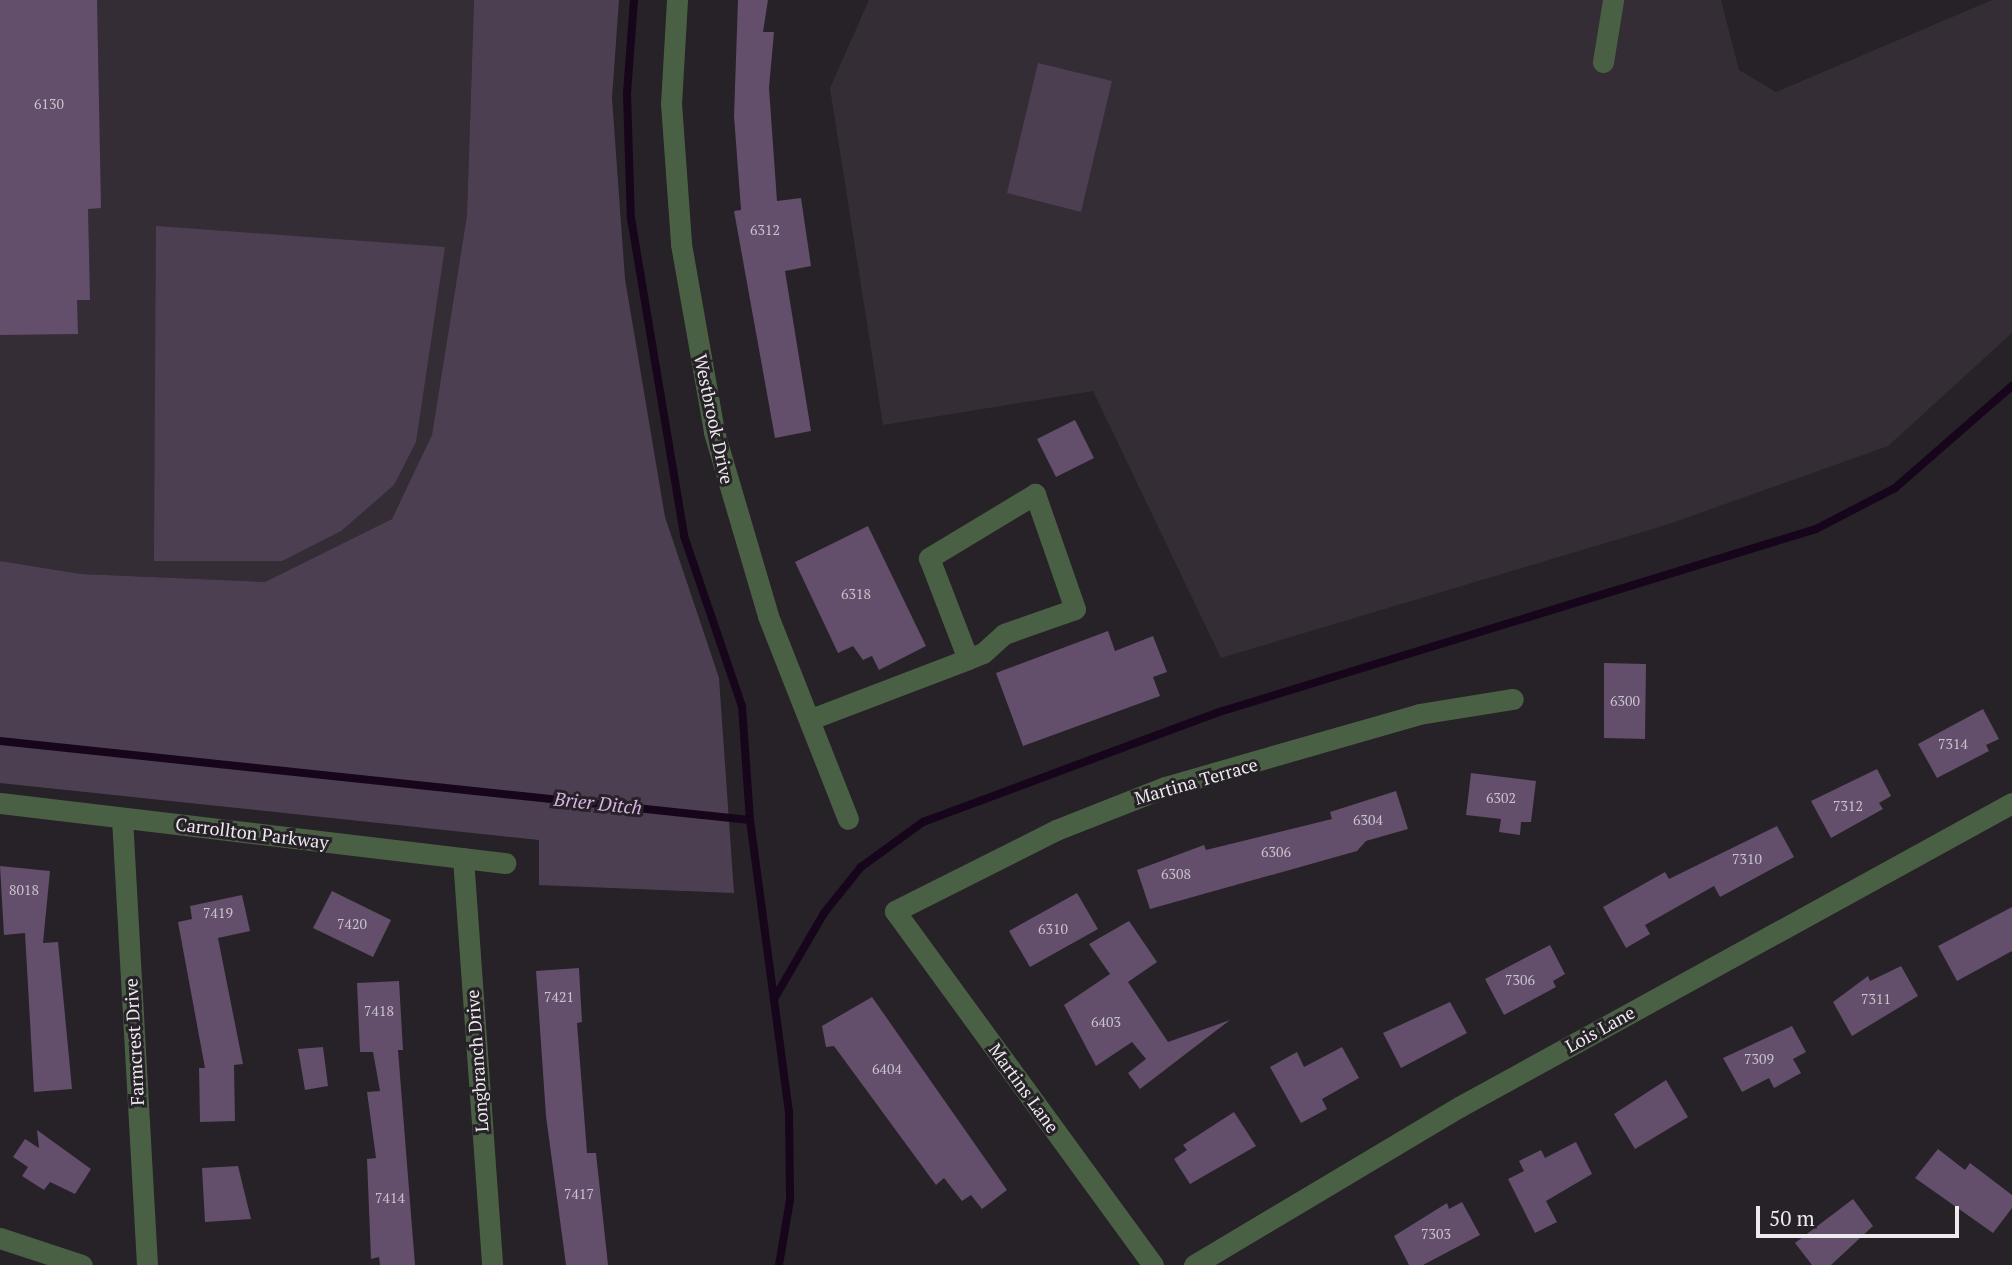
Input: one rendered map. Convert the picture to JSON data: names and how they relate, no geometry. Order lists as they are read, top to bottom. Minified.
{"streets":{"street":["Westbrook Drive","Martina Terrace","Carrollton Parkway","Lois Lane","Farmcrest Drive","Longbranch Drive","Martins Lane"]},"crossings":[["Martina Terrace","Martins Lane"],["Carrollton Parkway","Farmcrest Drive"],["Carrollton Parkway","Longbranch Drive"]],"water":["Brier Ditch"],"house_numbers":["6130","6312","6318","6300","7314","6302","7312","6304","6306","7310","6308","8018","7419","7420","6310","7306","7421","7311","7418","6403","7309","6404","7417","7414","7303"],"scale_bar":"50 m"}
